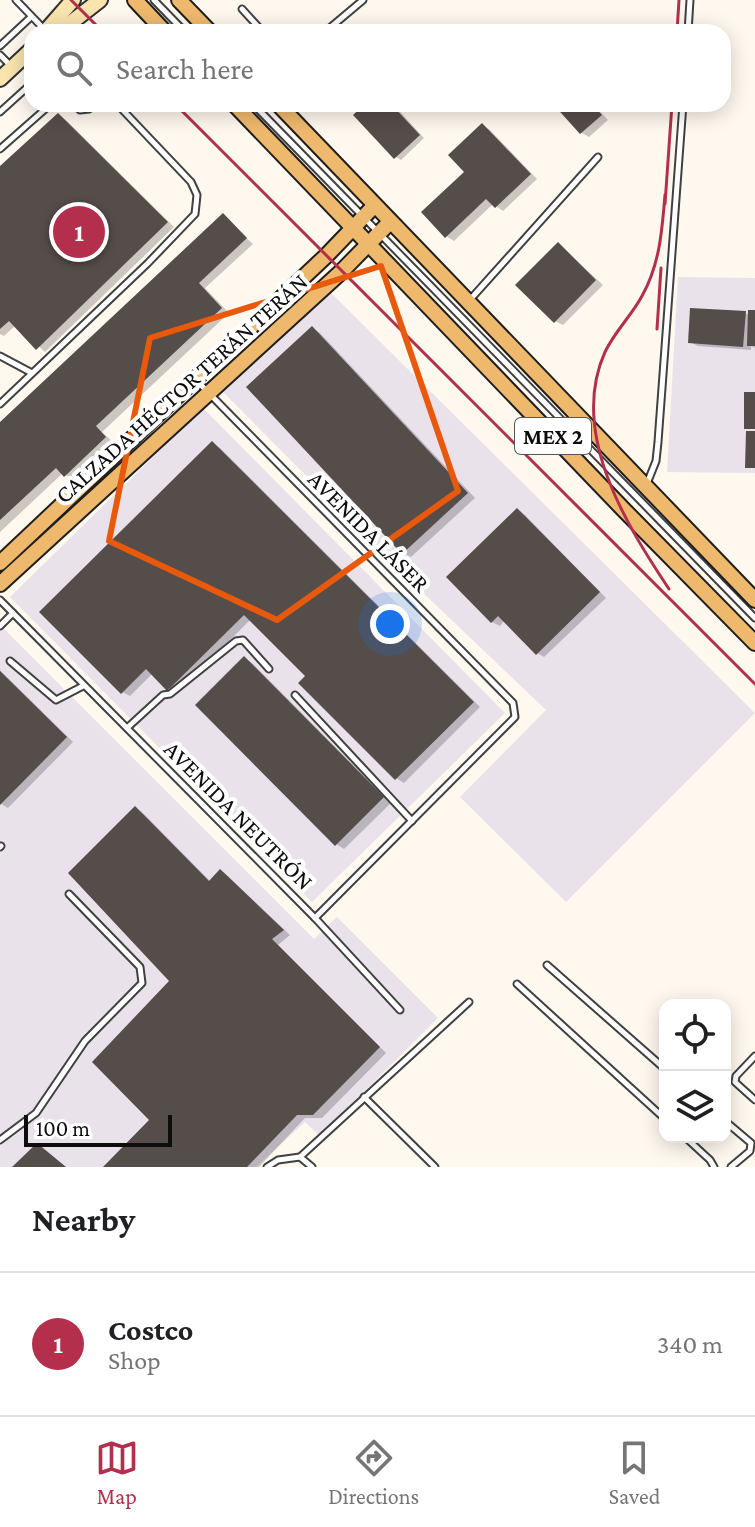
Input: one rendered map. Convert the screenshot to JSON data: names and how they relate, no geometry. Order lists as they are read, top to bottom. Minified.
{"streets":{"main road":["CALZADA HÉCTOR TERÁN TERÁN","MEX 2"],"lane":["AVENIDA LÁSER","AVENIDA NEUTRÓN"]},"crossings":[["CALZADA HÉCTOR TERÁN TERÁN","MEX 2"],["CALZADA HÉCTOR TERÁN TERÁN","AVENIDA LÁSER"],["AVENIDA LÁSER","AVENIDA NEUTRÓN"]],"scale_bar":"100 m","page":{"search":"Search here","pins":"1","scale":"100 m","heading":"Nearby","list":[{"mark":"1","name":"Costco","note":"Shop","value":"340 m"}],"nav":["Map","Directions","Saved"]}}
